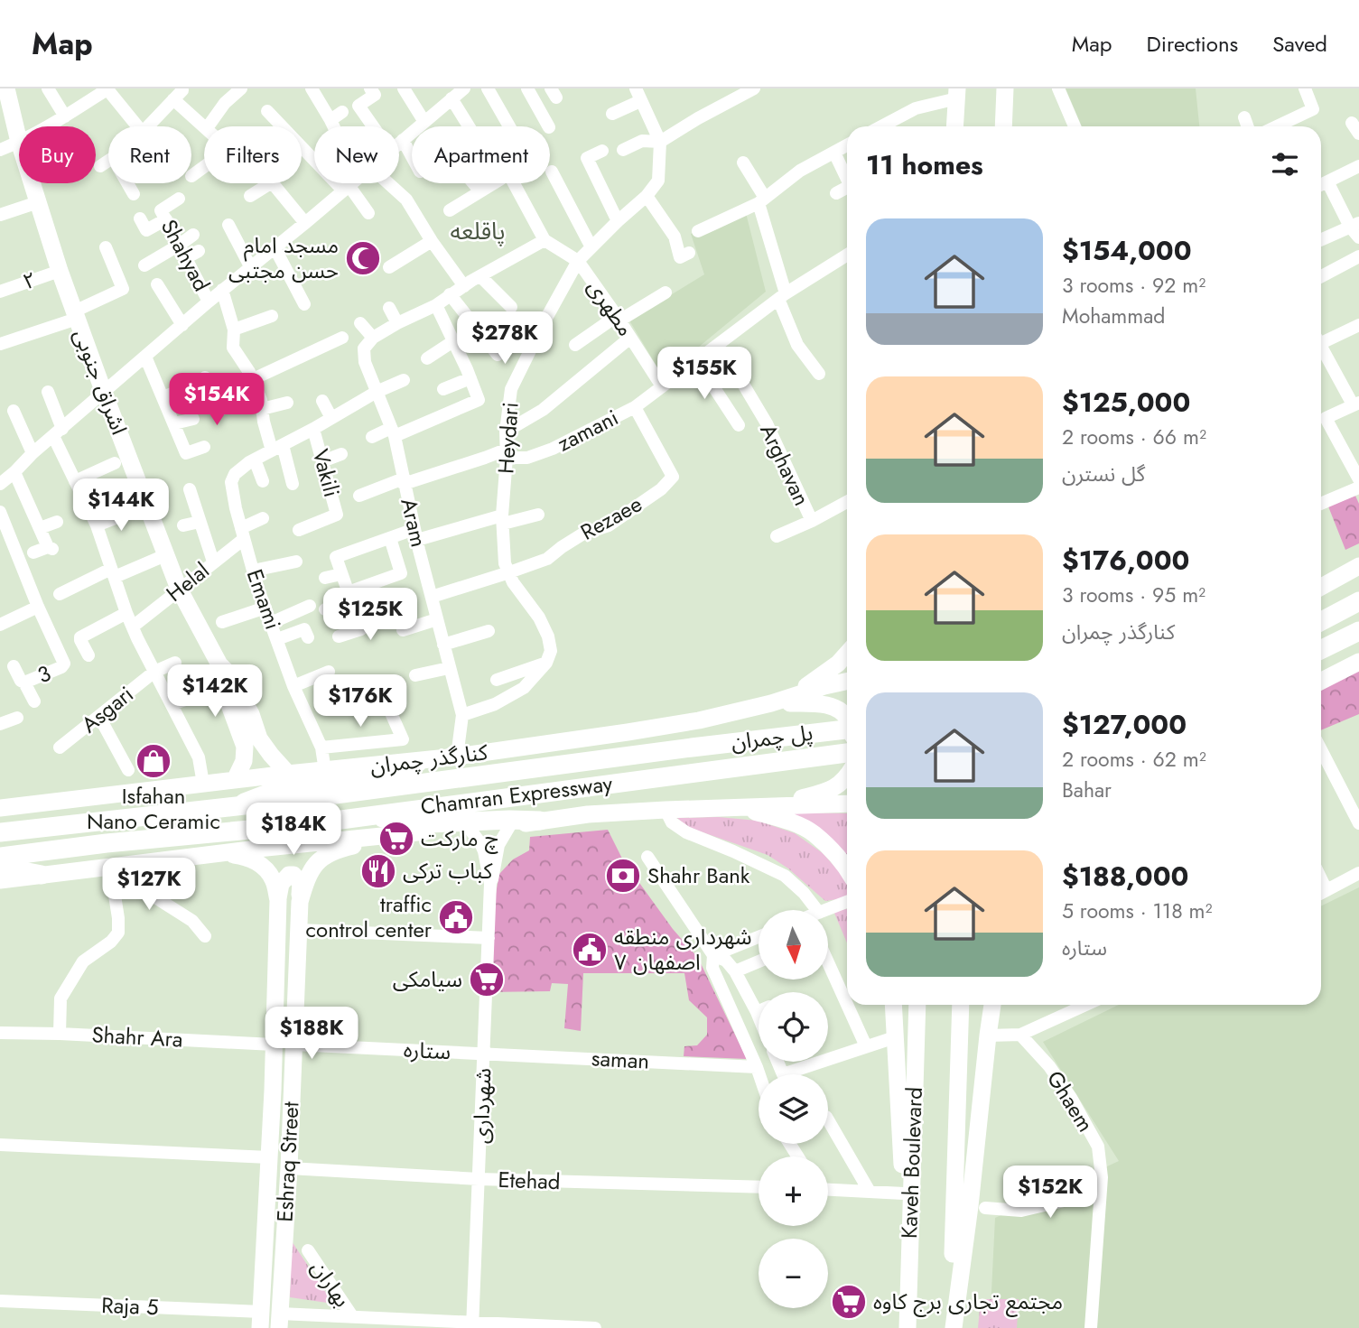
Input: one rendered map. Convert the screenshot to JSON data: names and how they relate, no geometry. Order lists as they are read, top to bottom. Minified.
{"streets":{"highway":["پل چمران","Chamran Expressway"],"main road":["اشراق جنوبی","کنارگذر چمران","Eshraq Street","Kaveh Boulevard"],"street":["Shahyad","۲","مطهری","zamani","Heydari","Arghavan","Vakili","Rezaee","Aram","Helal","Emami","3","Asgari","Shahr Ara","ستاره","saman","Ghaem","شهرداری","Etehad","بهاران","Raja 5"]},"crossings":[["۲","اشراق جنوبی"],["مطهری","zamani"],["مطهری","Heydari"],["اشراق جنوبی","Helal"],["اشراق جنوبی","کنارگذر چمران"],["zamani","Heydari"],["zamani","Arghavan"],["zamani","Rezaee"],["zamani","Aram"],["Heydari","Rezaee"],["Aram","کنارگذر چمران"],["Helal","Emami"],["پل چمران","Chamran Expressway"],["Shahr Ara","Eshraq Street"],["ستاره","saman"],["ستاره","شهرداری"],["ستاره","Eshraq Street"],["saman","شهرداری"],["شهرداری","Etehad"],["Eshraq Street","Etehad"],["Eshraq Street","Raja 5"]],"districts":["پاقلعه"],"places":{"mosque":["مسجد امام حسن مجتبی"],"shop":["Isfahan Nano Ceramic"],"supermarket":["چ مارکت","سیامکی","مجتمع تجاری برج کاوه"],"restaurant":["کباب ترکی"],"bank":["Shahr Bank"],"public building":["traffic control center","شهرداری منطقه ۷ اصفهان"]},"north":"bottom","page":{"header":"Map","nav":["Map","Directions","Saved"],"chip":["Buy","Rent","Filters","New","Apartment"],"heading":"11 homes","list":[{"name":"$154,000","note":"3 rooms · 92 m² · Mohammad"},{"name":"$125,000","note":"2 rooms · 66 m² · گل نسترن"},{"name":"$176,000","note":"3 rooms · 95 m² · کنارگذر چمران"},{"name":"$127,000","note":"2 rooms · 62 m² · Bahar"},{"name":"$188,000","note":"5 rooms · 118 m² · ستاره"}],"price":["$278K","$155K","$154K","$144K","$125K","$142K","$176K","$184K","$127K","$188K","$152K"],"map_buttons":["+","−"]}}
